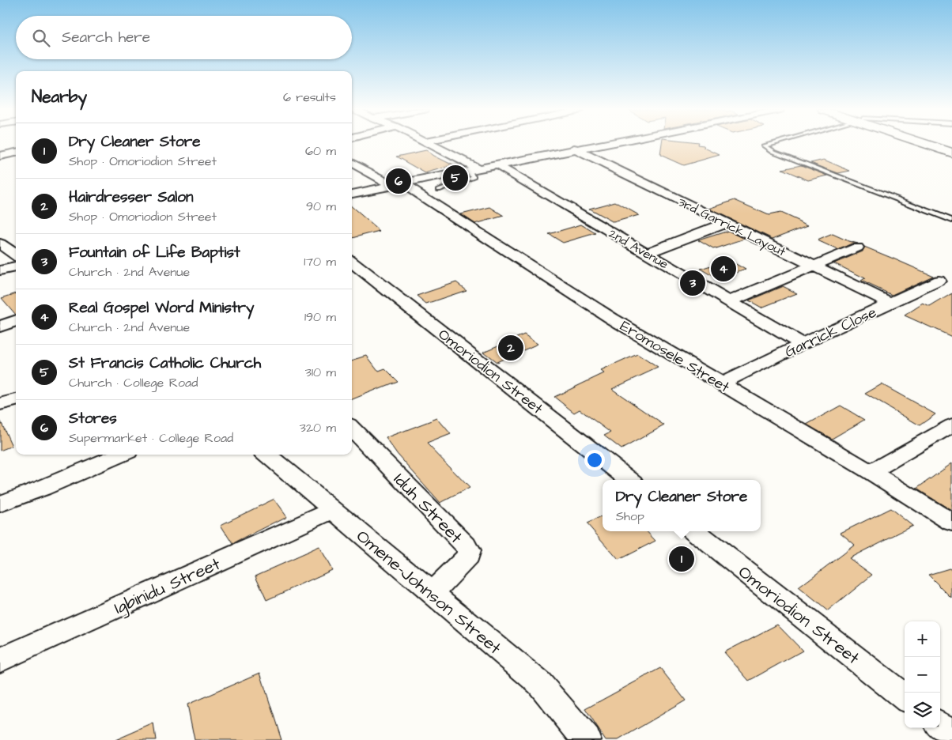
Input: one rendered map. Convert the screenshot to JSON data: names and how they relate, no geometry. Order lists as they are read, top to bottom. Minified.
{"streets":{"street":["3rd Garrick Layout","2nd Avenue","Garrick Close","Eromosele Street","Omoriodion Street","Iduh Street","Igbinidu Street","Omene-Johnson Street"]},"crossings":[["3rd Garrick Layout","Garrick Close"],["2nd Avenue","Garrick Close"],["Garrick Close","Eromosele Street"],["Iduh Street","Omene-Johnson Street"],["Igbinidu Street","Omene-Johnson Street"]],"page":{"search":"Search here","heading":["Nearby","6 results"],"list":[{"mark":"1","name":"Dry Cleaner Store","note":"Shop · Omoriodion Street","value":"60 m"},{"mark":"2","name":"Hairdresser Salon","note":"Shop · Omoriodion Street","value":"90 m"},{"mark":"3","name":"Fountain of Life Baptist","note":"Church · 2nd Avenue","value":"170 m"},{"mark":"4","name":"Real Gospel Word Ministry","note":"Church · 2nd Avenue","value":"190 m"},{"mark":"5","name":"St Francis Catholic Church","note":"Church · College Road","value":"310 m"},{"mark":"6","name":"Stores","note":"Supermarket · College Road","value":"320 m"}],"pins":["5","6","4","3","2","1"],"popup":["Dry Cleaner Store","Shop"],"map_buttons":["+","−"]}}
